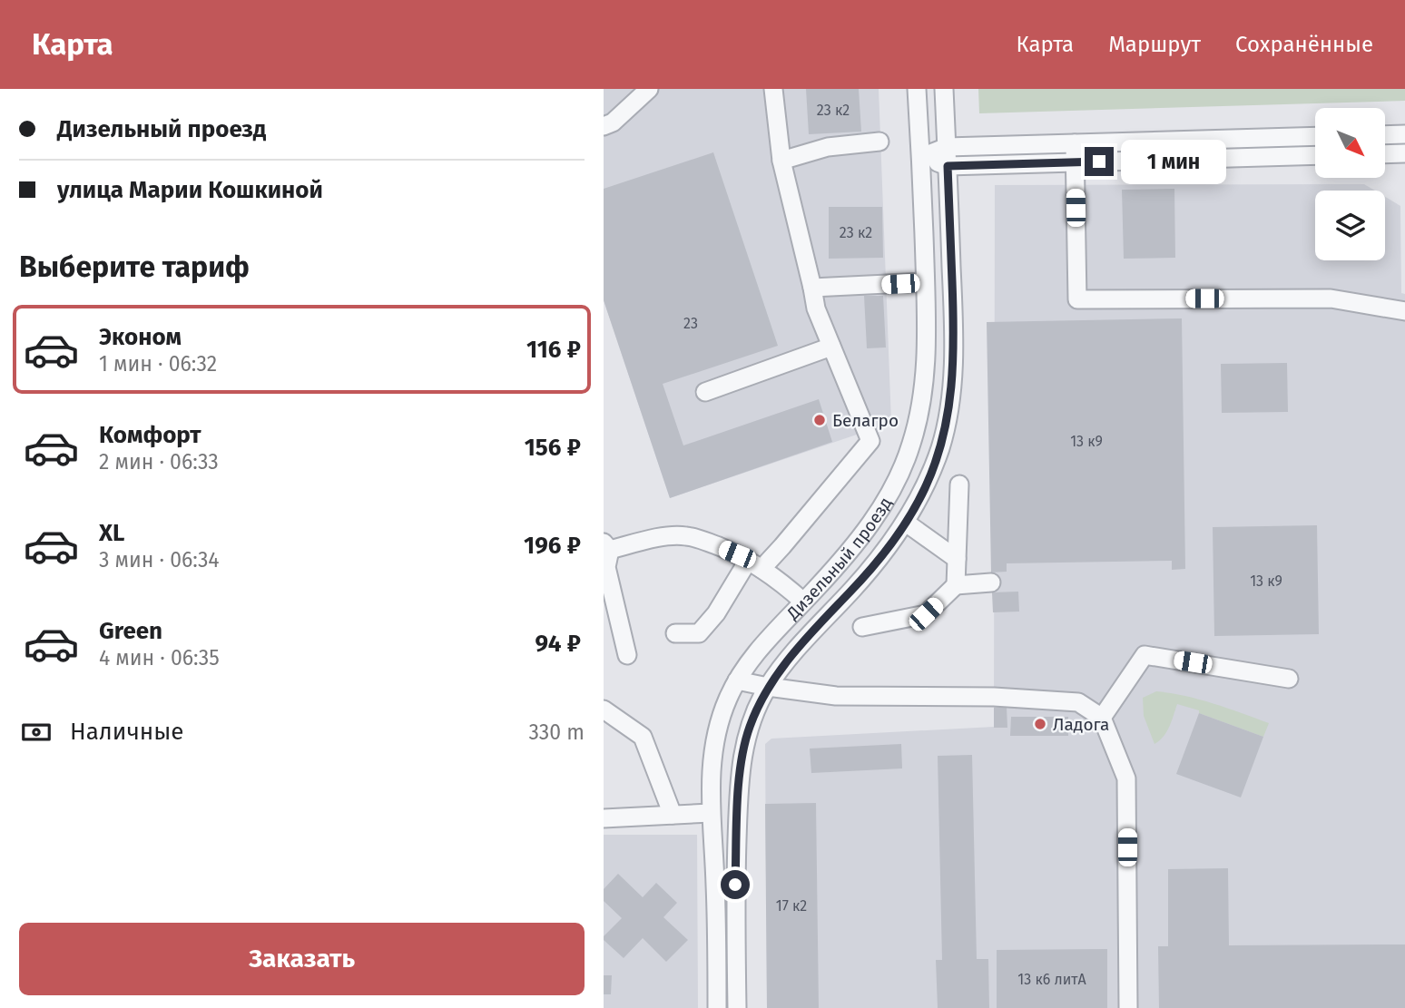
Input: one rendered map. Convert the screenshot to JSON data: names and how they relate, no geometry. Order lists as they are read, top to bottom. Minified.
{"streets":{"street":["Дизельный проезд"]},"places":["Белагро","Ладога"],"house_numbers":["23 к2","23 к2","23","13 к9","13 к9","17 к2","13 к6 литА"],"north":"bottom right","page":{"header":"Карта","nav":["Карта","Маршрут","Сохранённые"],"banner":["Дизельный проезд","улица Марии Кошкиной"],"bubble":"1 мин","heading":"Выберите тариф","list":[{"name":"Эконом","note":"1 мин · 06:32","value":"116 ₽"},{"name":"Комфорт","note":"2 мин · 06:33","value":"156 ₽"},{"name":"XL","note":"3 мин · 06:34","value":"196 ₽"},{"name":"Green","note":"4 мин · 06:35","value":"94 ₽"}],"pay":["Наличные","330 m"],"buttons":"Заказать"}}
